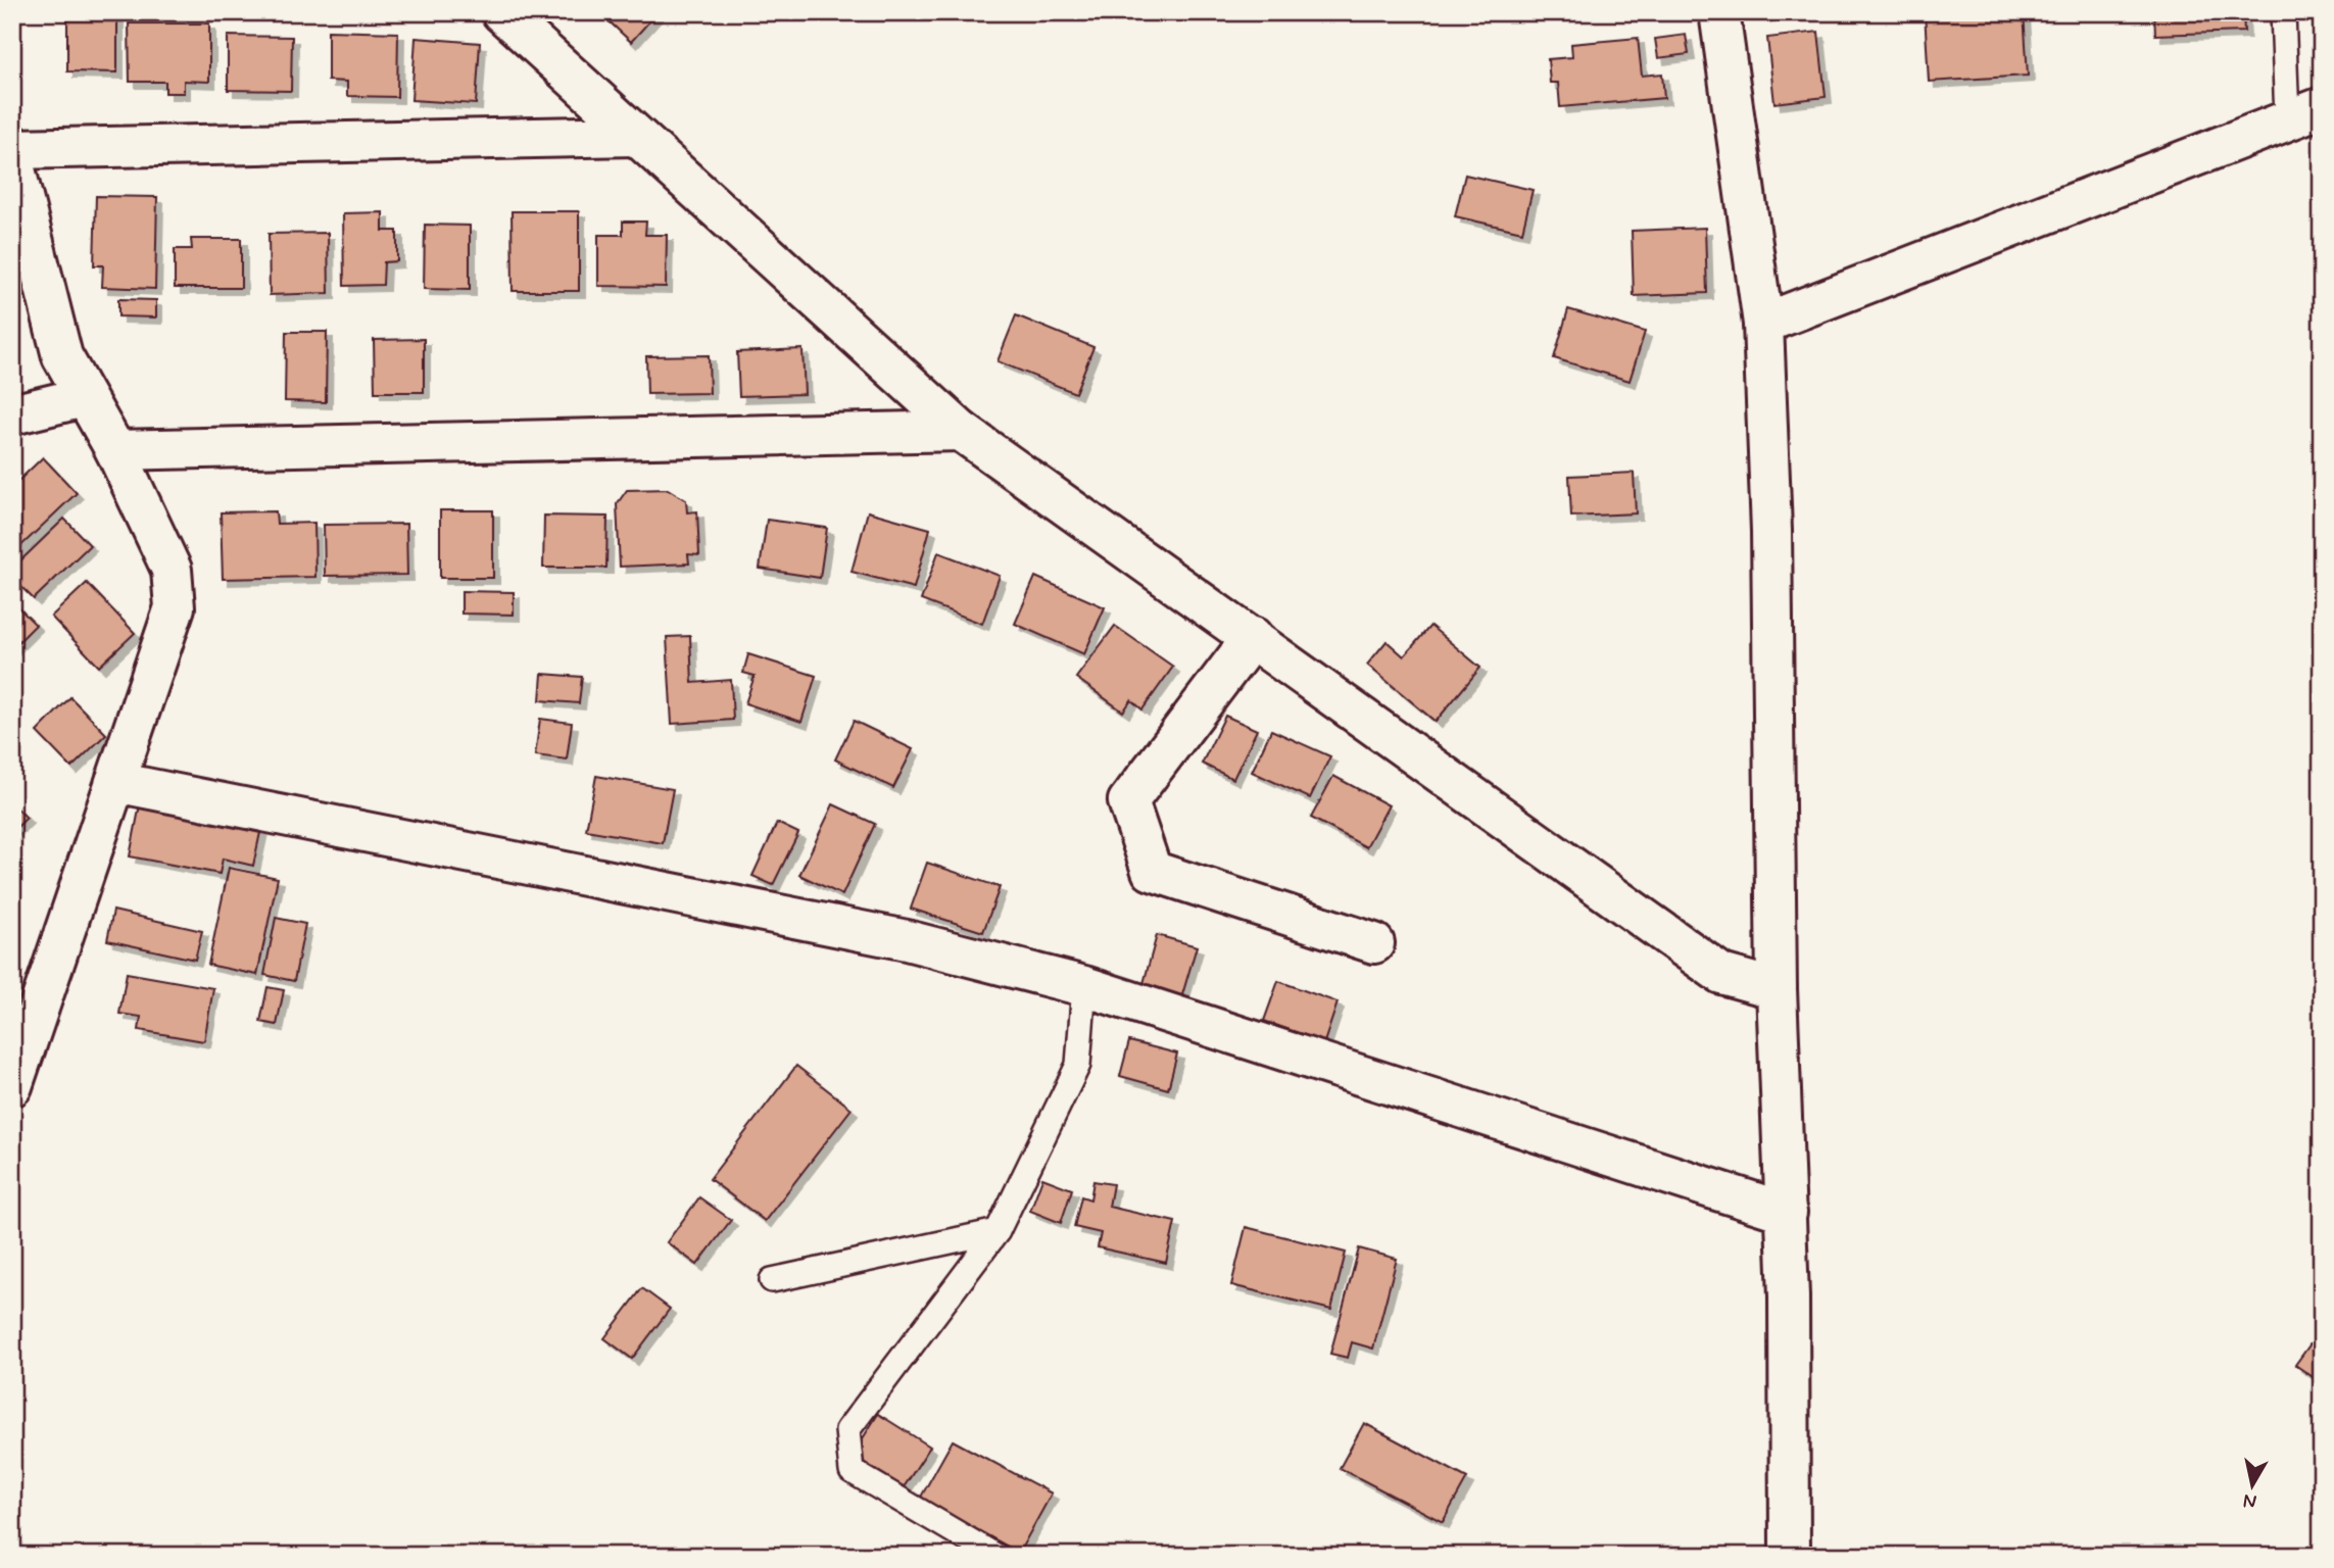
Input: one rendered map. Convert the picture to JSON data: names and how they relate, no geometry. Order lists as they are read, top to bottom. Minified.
{"north":"bottom"}
